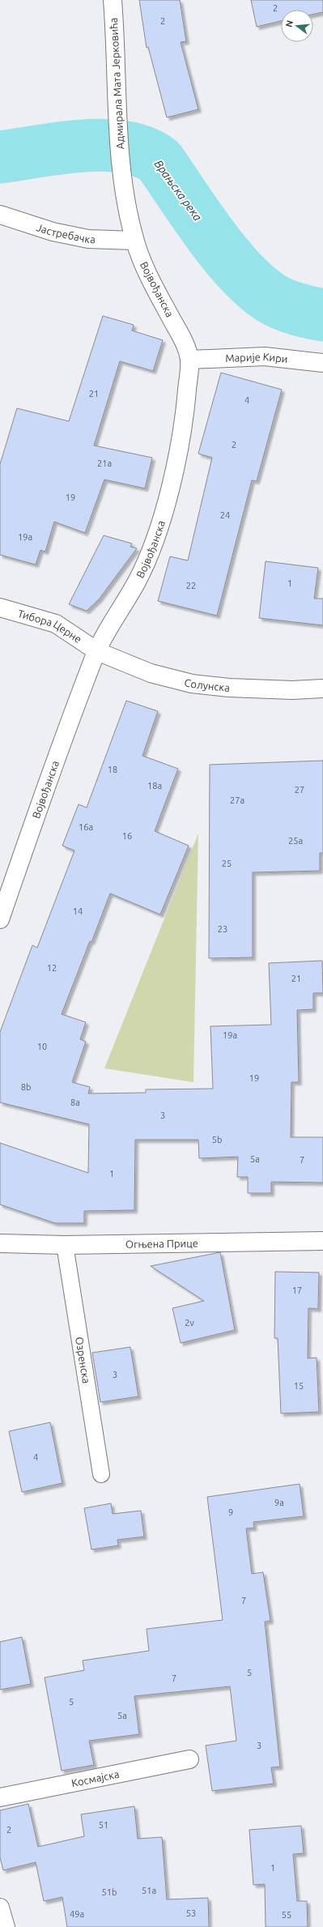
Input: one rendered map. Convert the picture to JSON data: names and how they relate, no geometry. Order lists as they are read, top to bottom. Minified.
{"streets":{"street":["Адмирала Мата Јерковића","Јастребачка","Војвођанска","Марије Кири","Тибора Церне","Солунска","Огњена Прице","Космајска"],"lane":["Озренска"]},"crossings":[["Адмирала Мата Јерковића","Војвођанска"],["Јастребачка","Војвођанска"],["Војвођанска","Марије Кири"],["Војвођанска","Тибора Церне"],["Војвођанска","Солунска"],["Тибора Церне","Солунска"],["Огњена Прице","Озренска"]],"water":["Врањска река"],"house_numbers":["2","2","21","4","2","21a","19","24","19a","1","22","18","18a","27","27a","16a","16","25a","25","14","23","12","21","19a","10","19","8b","8a","3","5b","5a","7","1","17","2v","3","15","4","9a","9","7","5","7","5","5a","3","51","2","1","51a","51b","53","49a","55"],"north":"left"}
